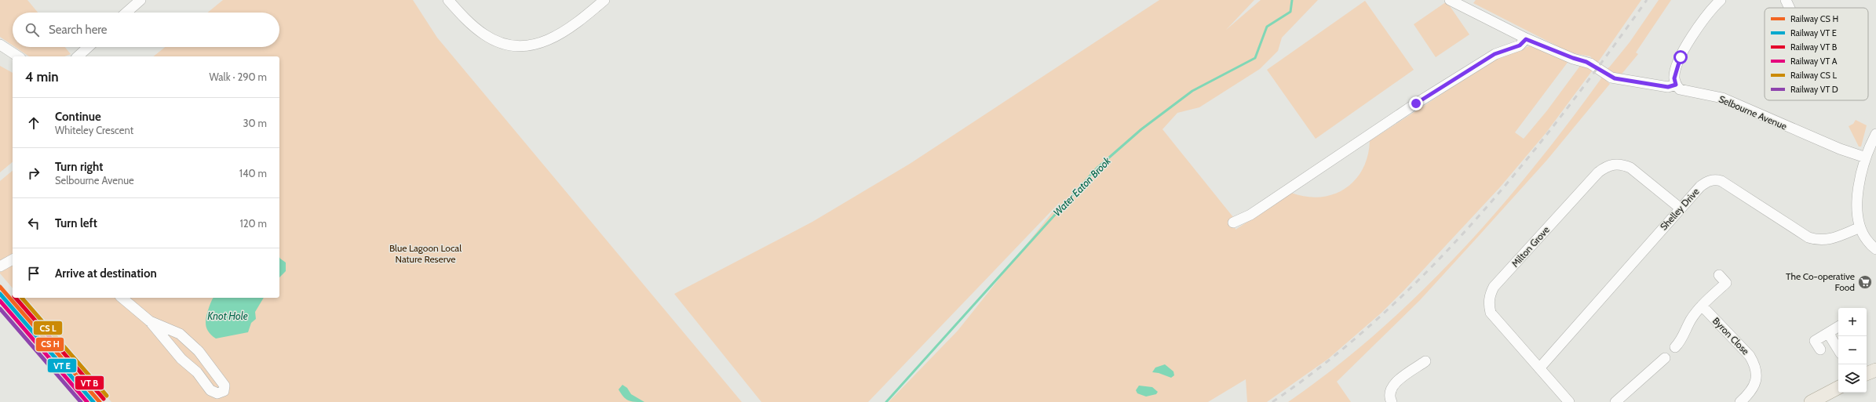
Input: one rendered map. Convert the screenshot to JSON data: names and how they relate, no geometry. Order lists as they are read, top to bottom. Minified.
{"streets":{"street":["Selbourne Avenue","Shelley Drive","Milton Grove","Byron Close"]},"crossings":[["Shelley Drive","Milton Grove"]],"water":["Water Eaton Brook","Knot Hole"],"parks":["Blue Lagoon Local Nature Reserve"],"places":{"supermarket":["The Co-operative Food"]},"legend":["Railway CS H","Railway VT E","Railway VT B","Railway VT A","Railway CS L","Railway VT D"],"page":{"search":"Search here","heading":["4 min","Walk · 290 m"],"list":[["Continue","Whiteley Crescent","30 m"],["Turn right","Selbourne Avenue","140 m"],["Turn left","120 m"],"Arrive at destination"],"map_buttons":["+","−"]}}
